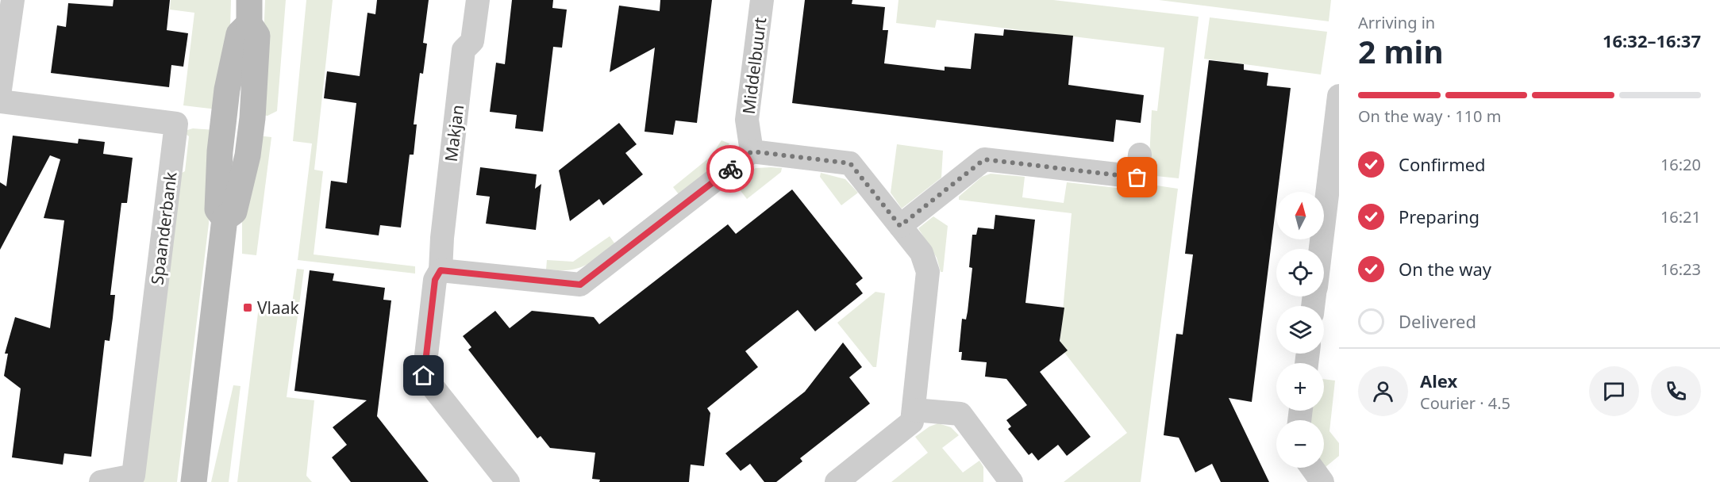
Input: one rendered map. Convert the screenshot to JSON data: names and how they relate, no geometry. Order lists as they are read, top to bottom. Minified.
{"streets":{"street":["Middelbuurt","Makjan","Spaanderbank"]},"places":{"transit":["Vlaak"]},"north":"top","page":{"heading":["2 min","Arriving in","16:32–16:37"],"panel":["Alex","Courier · 4.5"],"bar":"On the way · 110 m","list":[["Confirmed","16:20"],["Preparing","16:21"],["On the way","16:23"],"Delivered"],"map_buttons":["+","−"]}}
